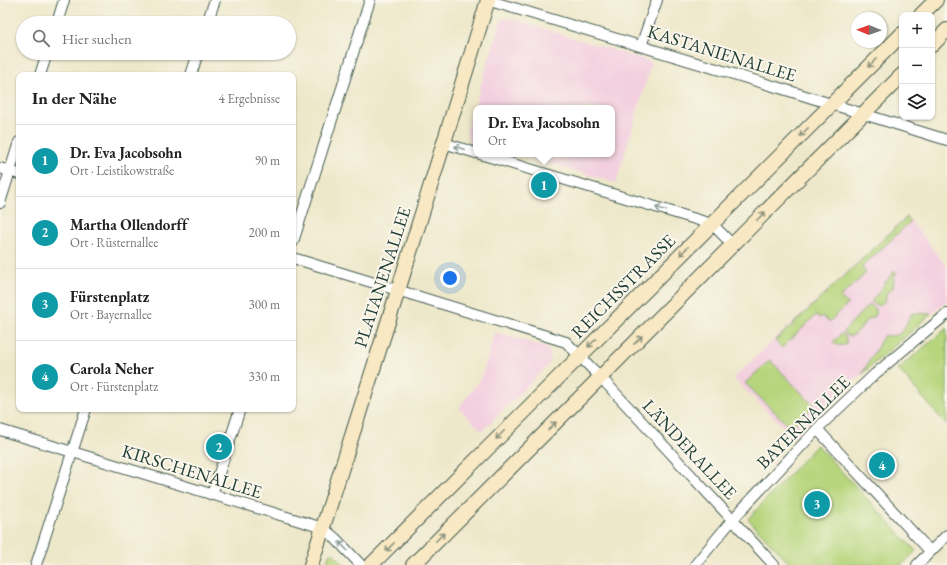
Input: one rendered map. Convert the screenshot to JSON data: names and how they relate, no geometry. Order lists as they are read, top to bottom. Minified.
{"streets":{"main road":["PLATANENALLEE","REICHSSTRASSE"],"street":["KASTANIENALLEE","BAYERNALLEE","LÄNDERALLEE","KIRSCHENALLEE"]},"crossings":[["KASTANIENALLEE","PLATANENALLEE"],["KASTANIENALLEE","REICHSSTRASSE"],["PLATANENALLEE","LÄNDERALLEE"],["PLATANENALLEE","KIRSCHENALLEE"],["REICHSSTRASSE","LÄNDERALLEE"],["BAYERNALLEE","LÄNDERALLEE"]],"north":"left","page":{"map_buttons":["+","−"],"search":"Hier suchen","heading":["In der Nähe","4 Ergebnisse"],"popup":["Dr. Eva Jacobsohn","Ort"],"list":[{"mark":"1","name":"Dr. Eva Jacobsohn","note":"Ort · Leistikowstraße","value":"90 m"},{"mark":"2","name":"Martha Ollendorff","note":"Ort · Rüsternallee","value":"200 m"},{"mark":"3","name":"Fürstenplatz","note":"Ort · Bayernallee","value":"300 m"},{"mark":"4","name":"Carola Neher","note":"Ort · Fürstenplatz","value":"330 m"}],"pins":["1","2","4","3"]}}
